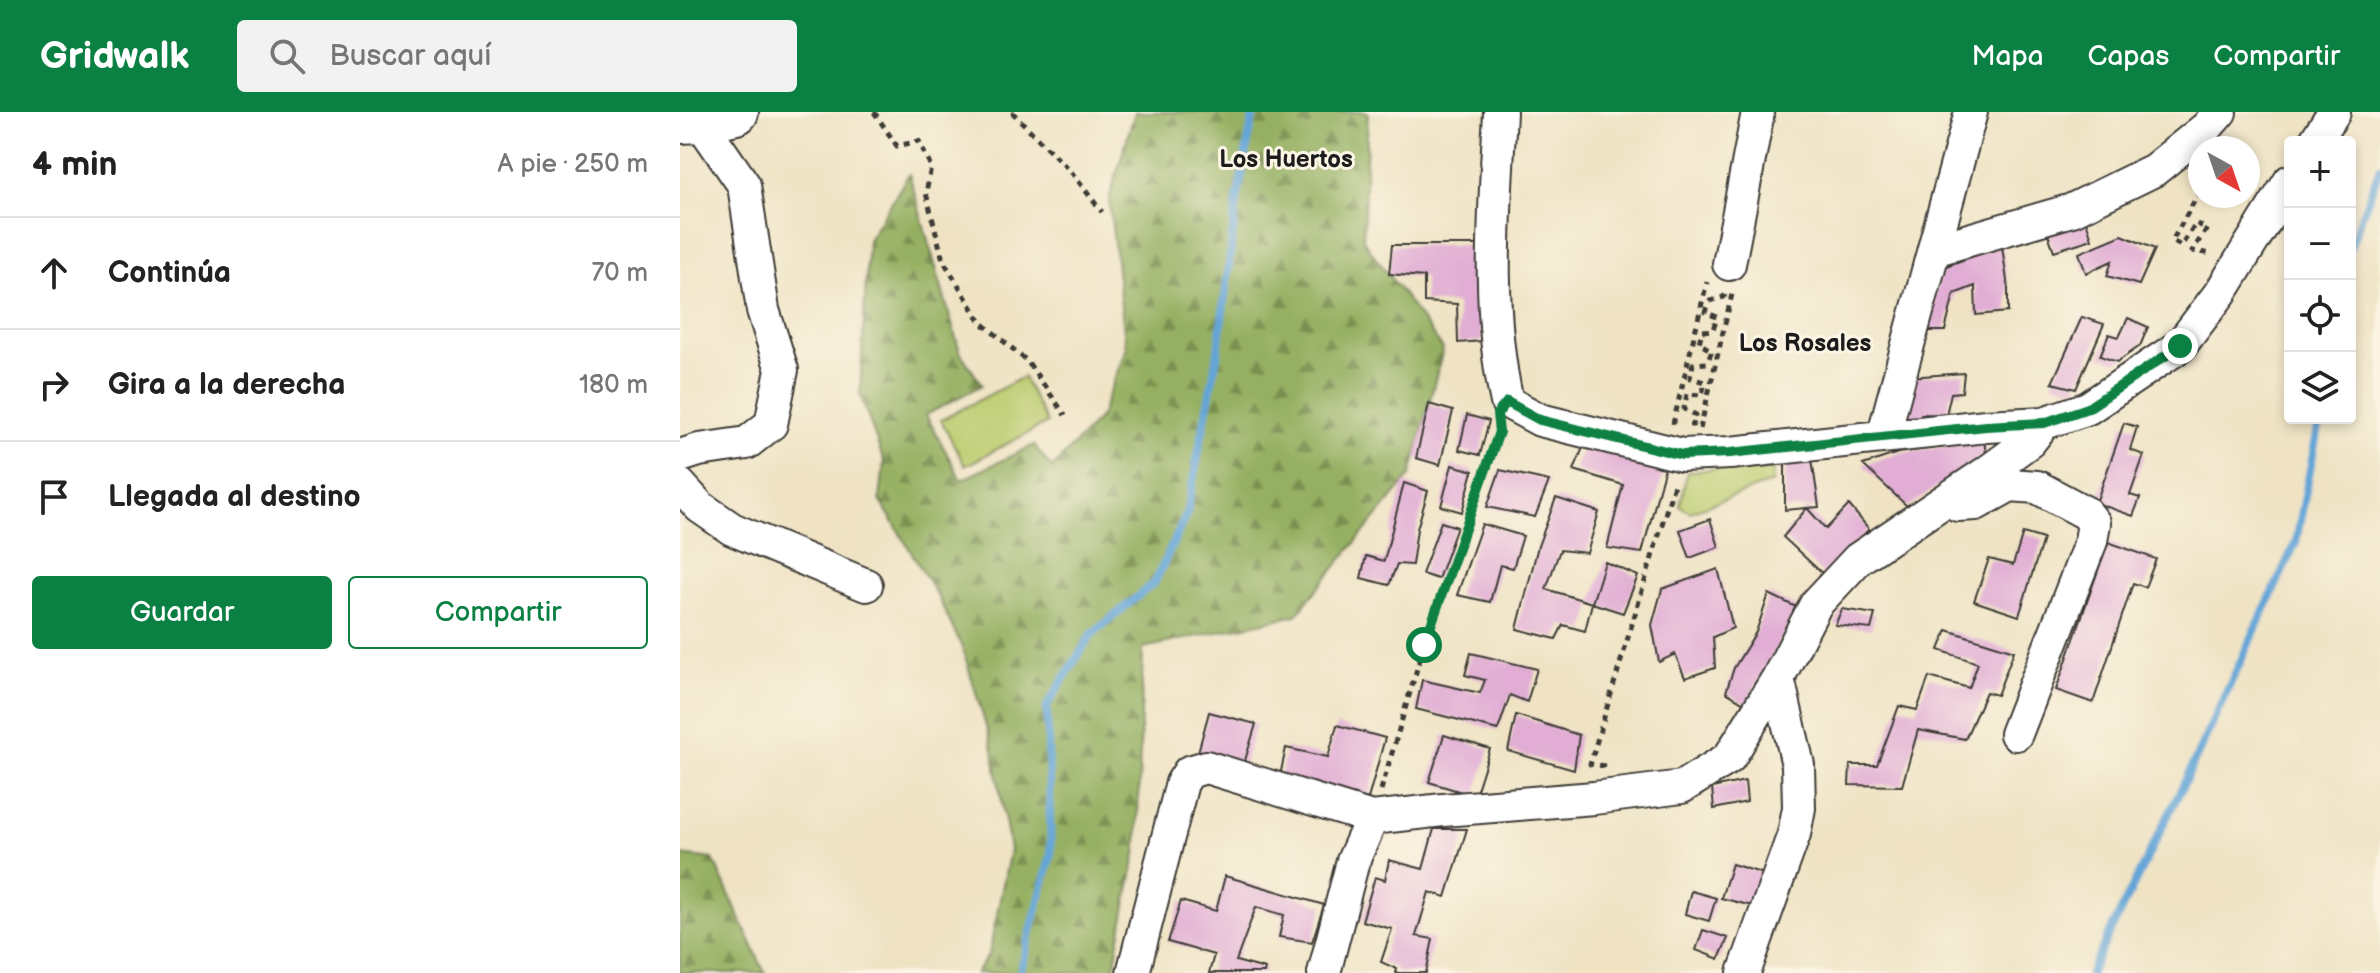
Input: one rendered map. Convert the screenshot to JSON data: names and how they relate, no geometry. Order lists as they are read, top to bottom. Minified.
{"districts":["Los Huertos","Los Rosales"],"north":"bottom right","page":{"header":"Gridwalk","search":"Buscar aquí","nav":["Mapa","Capas","Compartir"],"heading":["4 min","A pie · 250 m"],"map_buttons":["+","−"],"list":[["Continúa","70 m"],["Gira a la derecha","180 m"],"Llegada al destino"],"buttons":["Guardar","Compartir"]}}
